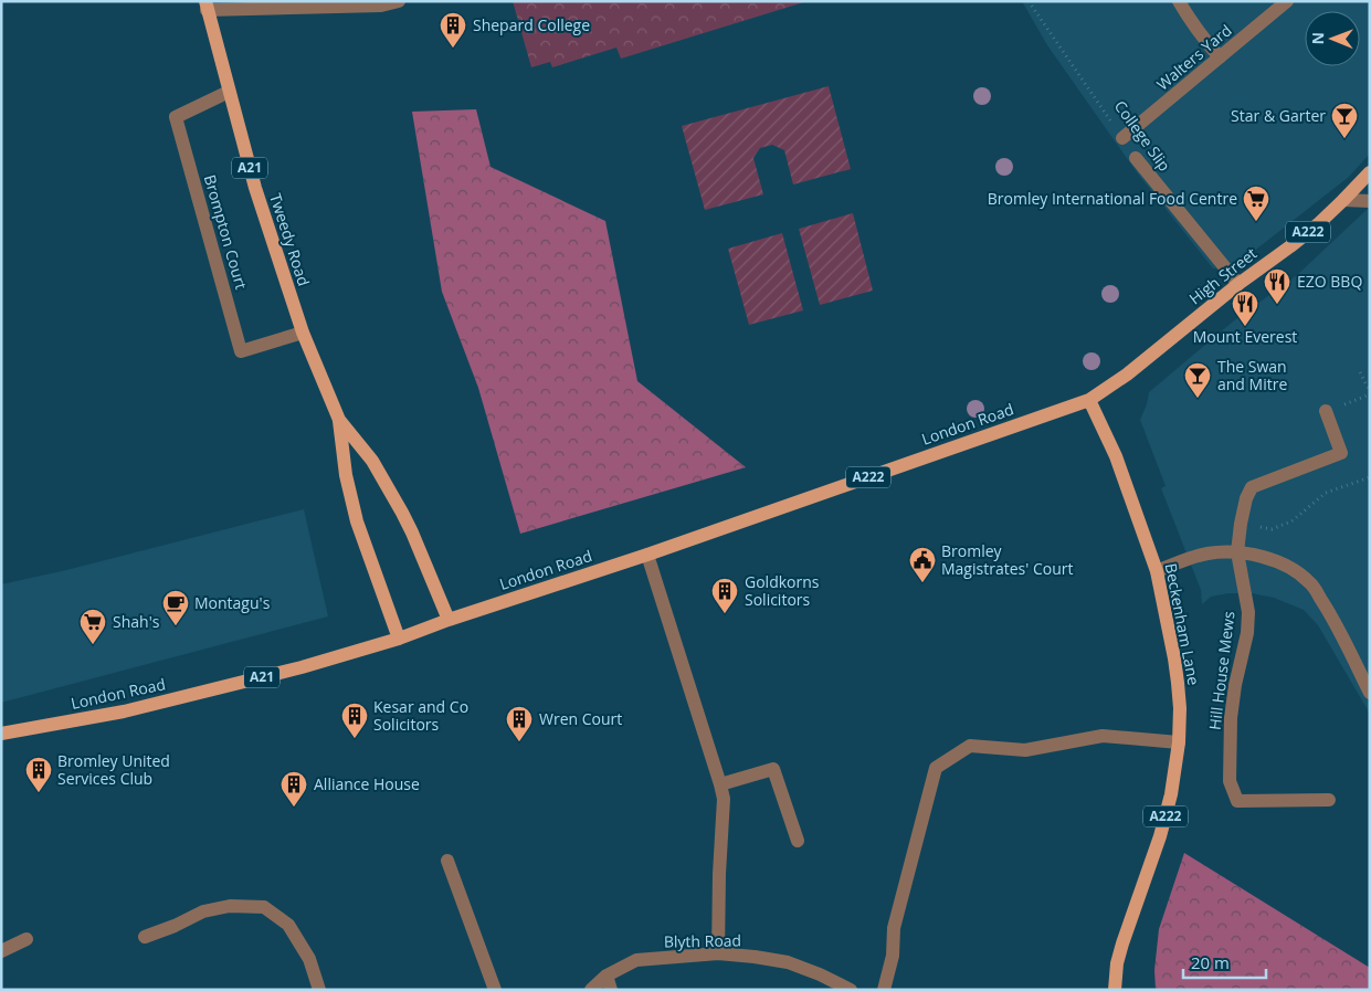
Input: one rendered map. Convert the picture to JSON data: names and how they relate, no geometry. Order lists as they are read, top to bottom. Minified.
{"streets":{"main road":["A21","A222","Tweedy Road","High Street","London Road","Beckenham Lane"],"street":["Walters Yard","College Slip","Brompton Court","Hill House Mews","Blyth Road"]},"crossings":[["Walters Yard","College Slip"],["College Slip","High Street"],["Brompton Court","Tweedy Road"],["Tweedy Road","London Road"],["High Street","London Road"],["High Street","Beckenham Lane"],["London Road","Beckenham Lane"]],"places":{"building":["Shepard College","Goldkorns Solicitors","Kesar and Co Solicitors","Wren Court","Bromley United Services Club","Alliance House"],"bar":["Star & Garter","The Swan and Mitre"],"supermarket":["Bromley International Food Centre","Shah's"],"restaurant":["EZO BBQ","Mount Everest"],"public building":["Bromley Magistrates' Court"],"cafe":["Montagu's"]},"scale_bar":"20 m","north":"left"}
